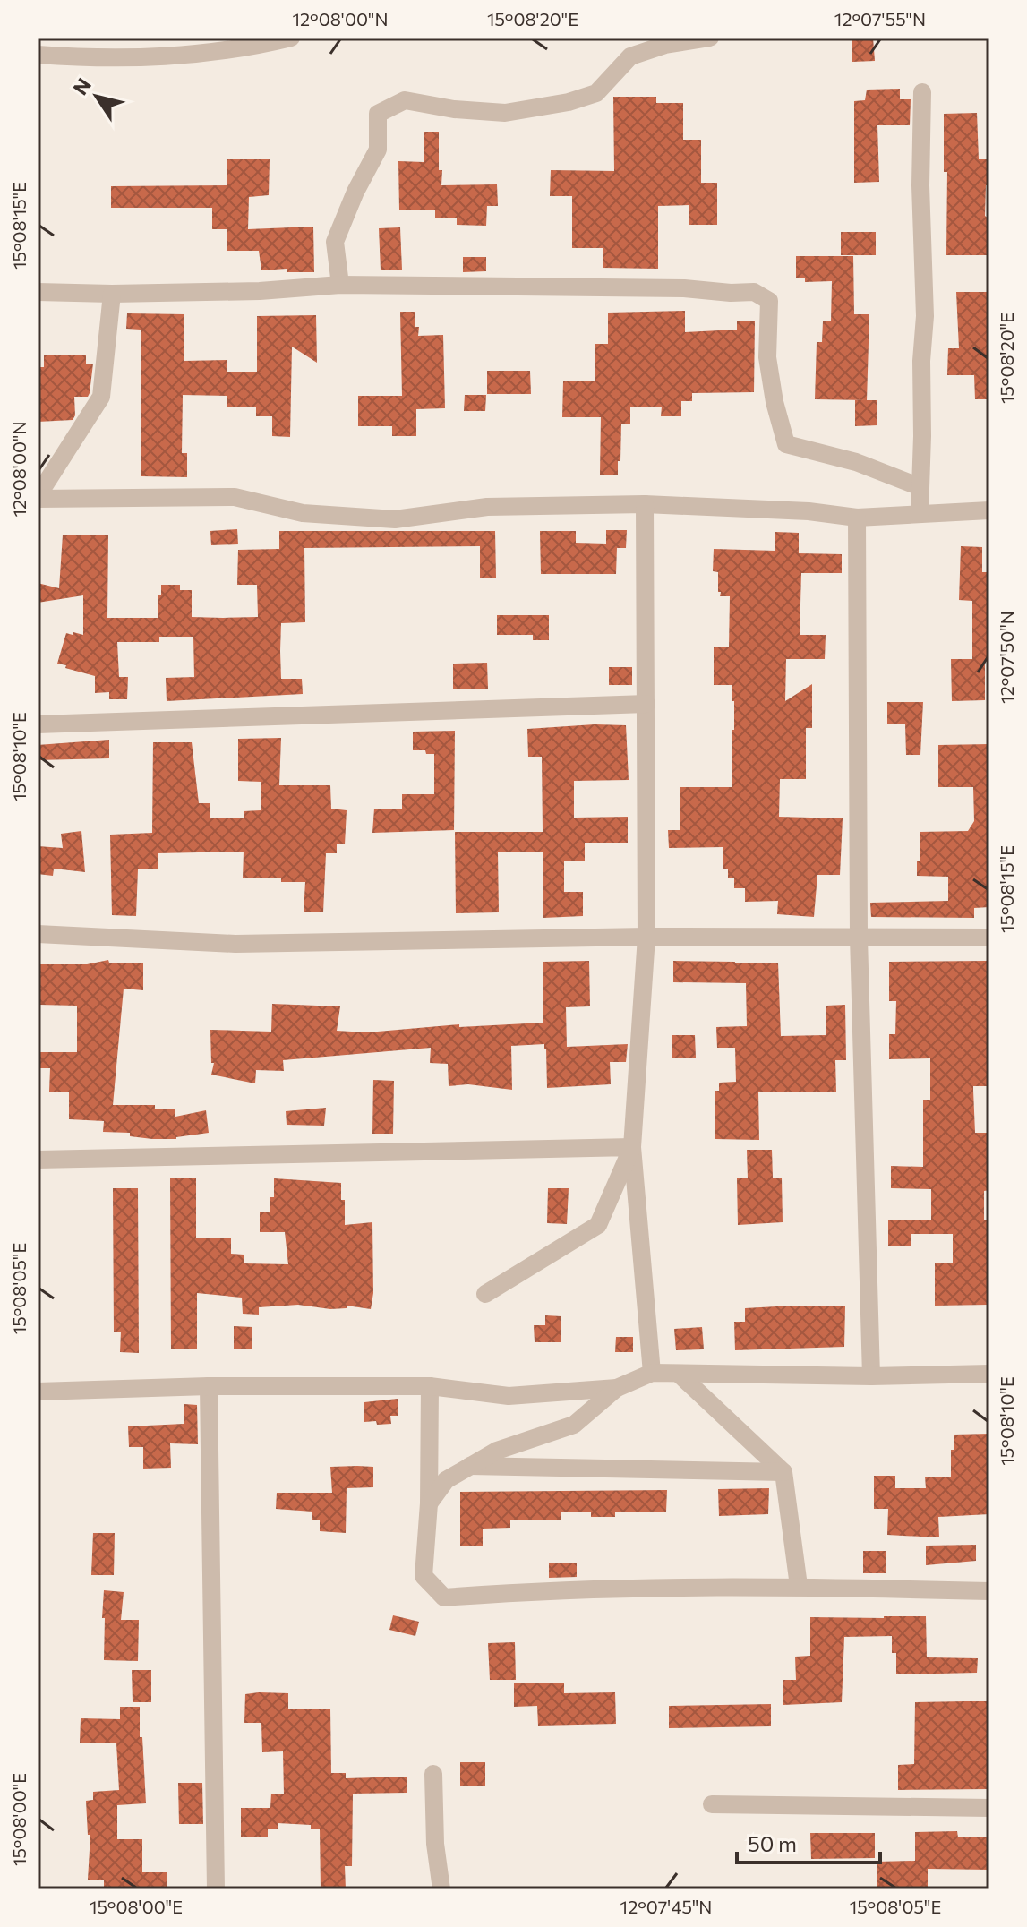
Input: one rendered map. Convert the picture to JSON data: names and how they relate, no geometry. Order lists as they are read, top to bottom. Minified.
{"scale_bar":"50 m","north":"top left","coordinates":["12°08'00\"N","15°08'20\"E","12°07'55\"N","15°08'15\"E","12°07'50\"N","15°08'10\"E","15°08'05\"E","15°08'00\"E","12°07'45\"N"]}
